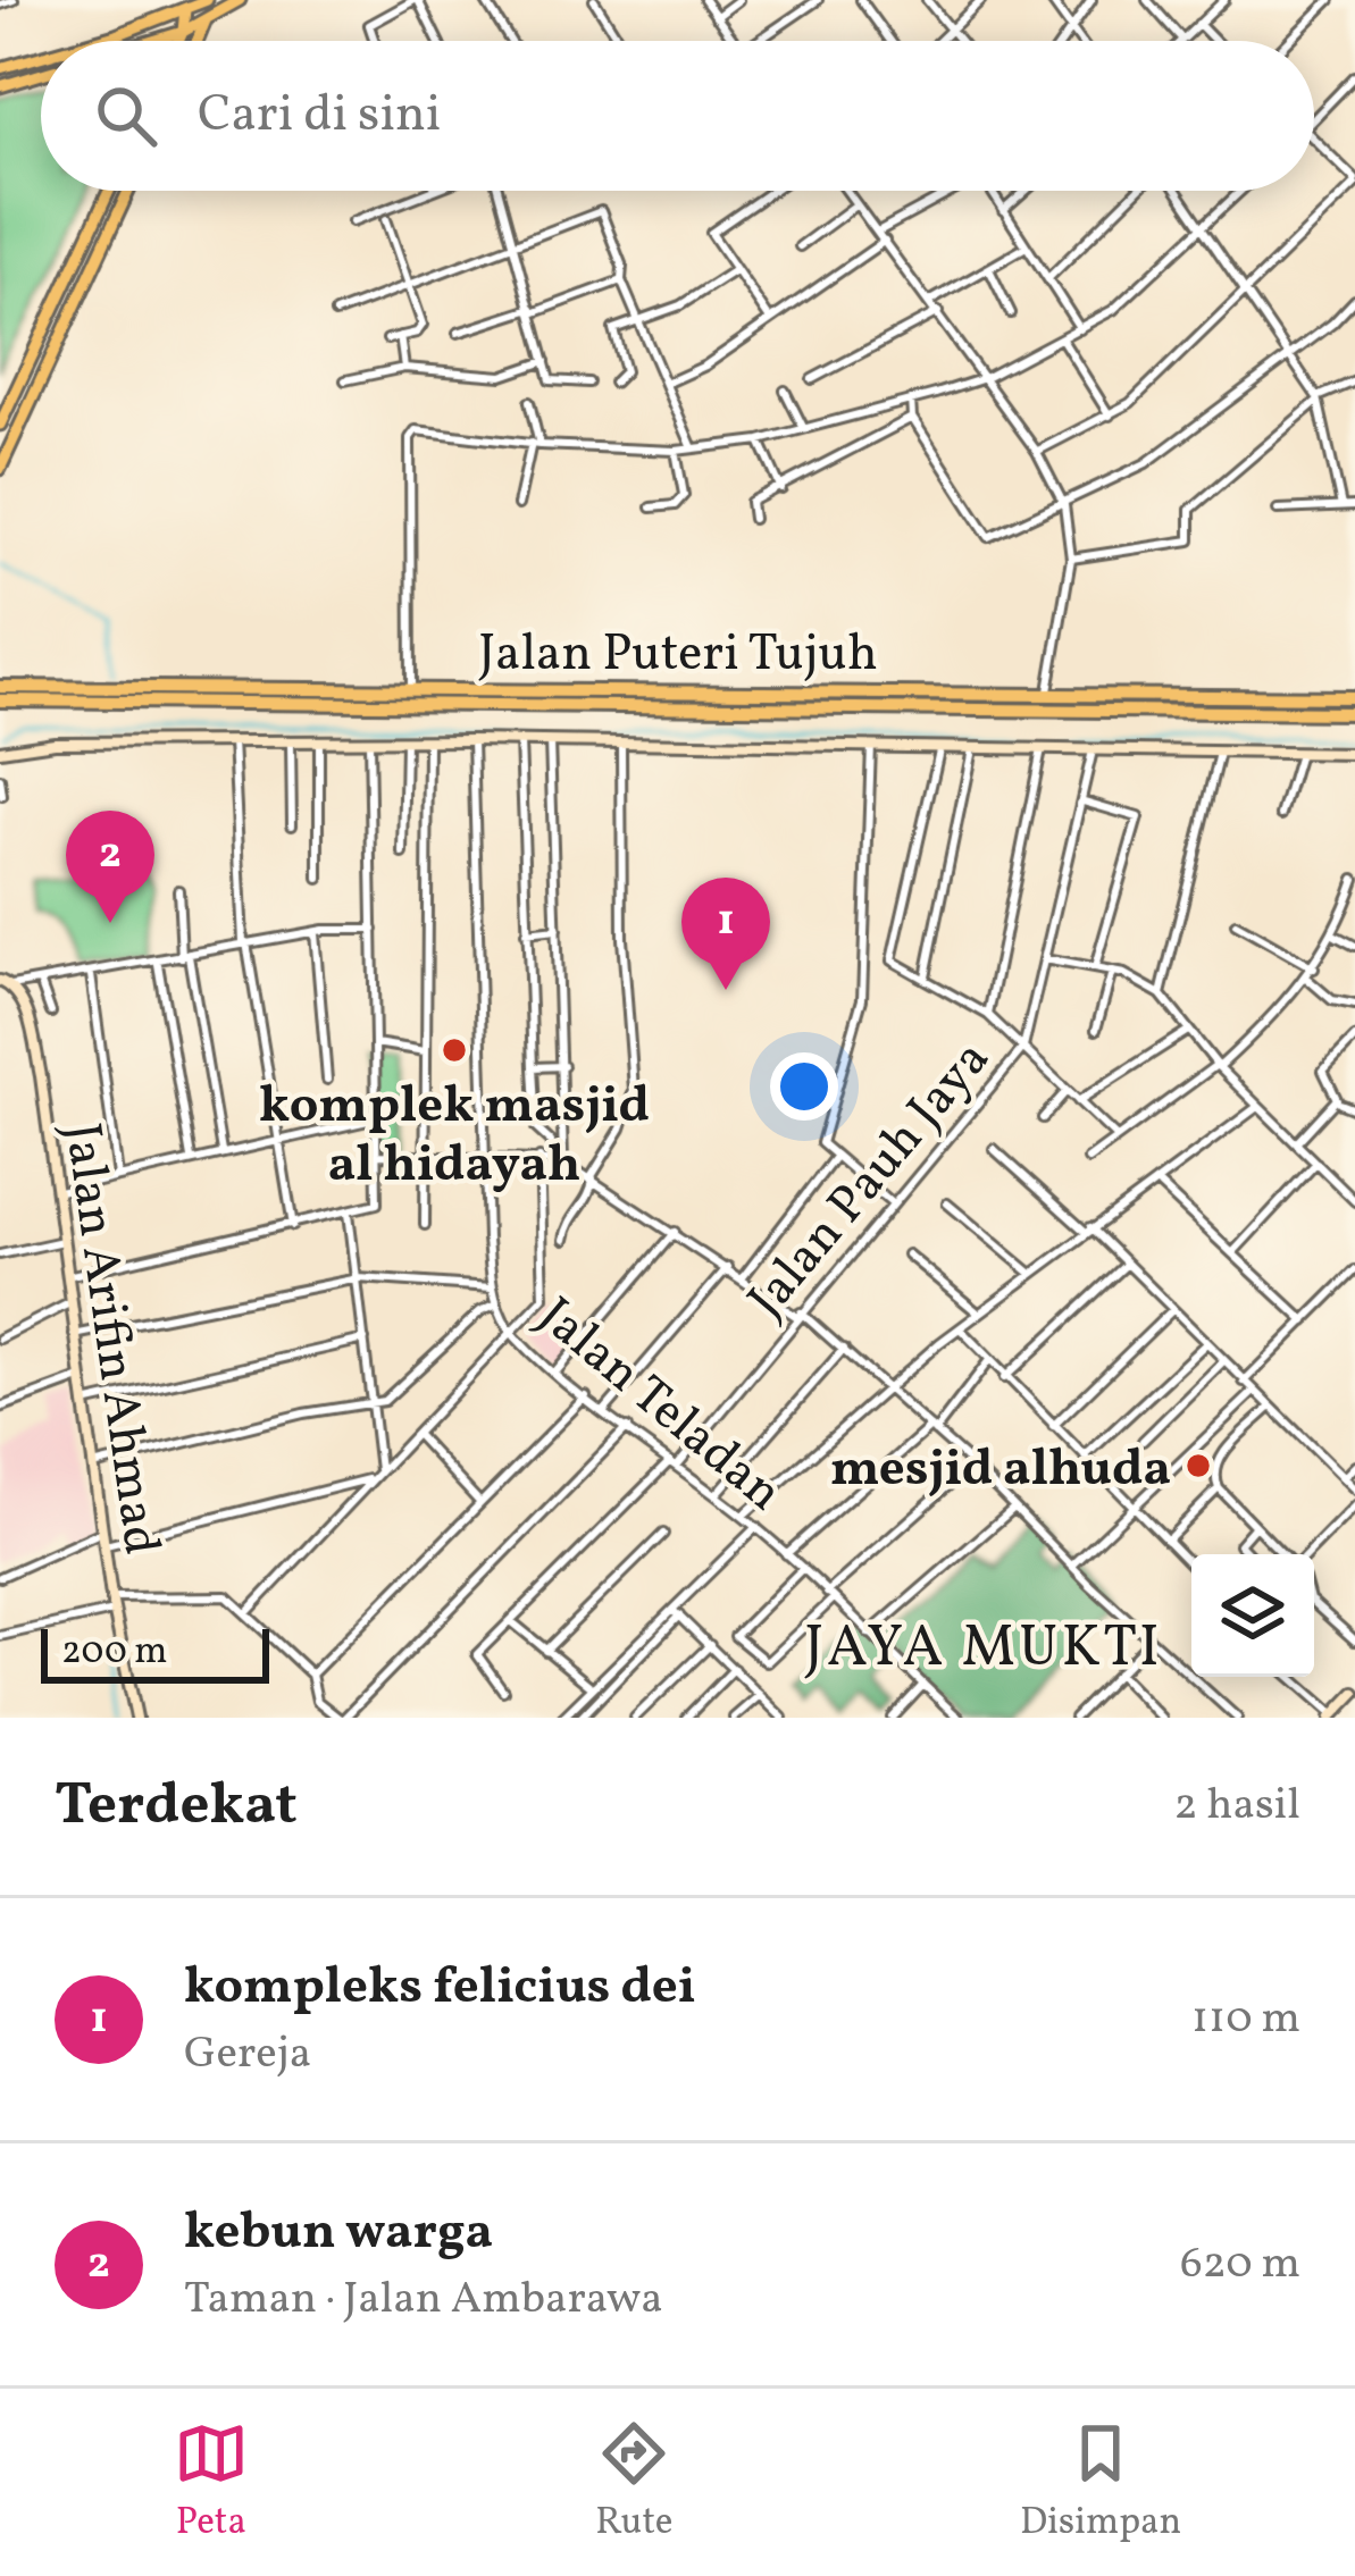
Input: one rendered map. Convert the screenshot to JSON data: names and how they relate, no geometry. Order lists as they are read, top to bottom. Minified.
{"streets":{"highway":["Jalan Puteri Tujuh"],"street":["Jalan Pauh Jaya","Jalan Arifin Ahmad","Jalan Teladan"]},"crossings":[["Jalan Pauh Jaya","Jalan Teladan"]],"districts":["JAYA MUKTI"],"places":["komplek masjid al hidayah","mesjid alhuda"],"scale_bar":"200 m","page":{"search":"Cari di sini","pins":["2","1"],"scale":"200 m","heading":["Terdekat","2 hasil"],"list":[{"mark":"1","name":"kompleks felicius dei","note":"Gereja","value":"110 m"},{"mark":"2","name":"kebun warga","note":"Taman · Jalan Ambarawa","value":"620 m"}],"nav":["Peta","Rute","Disimpan"]}}
